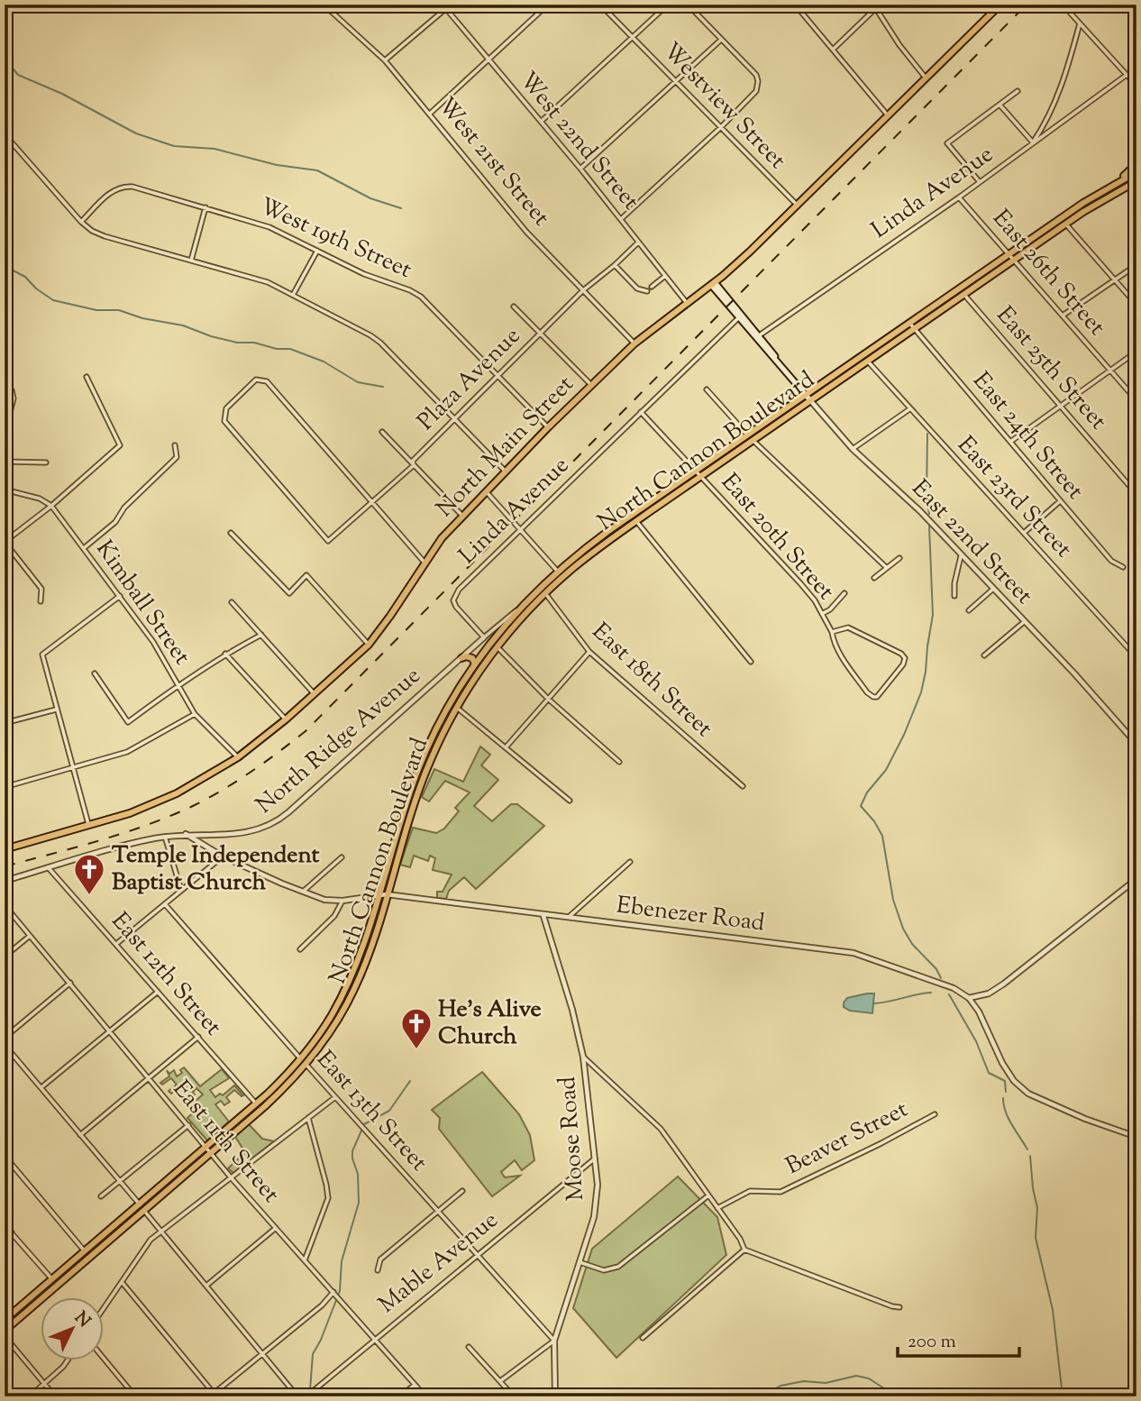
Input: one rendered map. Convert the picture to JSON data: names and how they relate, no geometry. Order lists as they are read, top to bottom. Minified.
{"streets":{"main road":["North Main Street","North Cannon Boulevard","East 22nd Street"],"street":["Westview Street","West 22nd Street","West 21st Street","Linda Avenue","West 19th Street","East 26th Street","East 25th Street","Plaza Avenue","East 24th Street","East 23rd Street","East 20th Street","Kimball Street","East 18th Street","North Ridge Avenue","Ebenezer Road","East 12th Street","East 13th Street","Moose Road","Beaver Street","East 11th Street","Mable Avenue"]},"crossings":[["Westview Street","North Main Street"],["West 22nd Street","Plaza Avenue"],["West 22nd Street","North Main Street"],["West 21st Street","Plaza Avenue"],["West 21st Street","North Main Street"],["Linda Avenue","East 26th Street"],["Linda Avenue","East 20th Street"],["Linda Avenue","East 22nd Street"],["Linda Avenue","North Ridge Avenue"],["West 19th Street","Plaza Avenue"],["West 19th Street","North Main Street"],["East 26th Street","North Cannon Boulevard"],["East 25th Street","North Cannon Boulevard"],["East 24th Street","North Cannon Boulevard"],["North Main Street","East 22nd Street"],["North Main Street","Kimball Street"],["North Cannon Boulevard","East 23rd Street"],["North Cannon Boulevard","East 20th Street"],["North Cannon Boulevard","East 22nd Street"],["North Cannon Boulevard","East 18th Street"],["North Cannon Boulevard","North Ridge Avenue"],["North Cannon Boulevard","Ebenezer Road"],["North Cannon Boulevard","East 12th Street"],["North Cannon Boulevard","East 13th Street"],["North Cannon Boulevard","East 11th Street"],["North Ridge Avenue","Ebenezer Road"],["North Ridge Avenue","East 12th Street"],["Ebenezer Road","Moose Road"],["East 13th Street","Moose Road"],["East 13th Street","Mable Avenue"],["Moose Road","Mable Avenue"],["East 11th Street","Mable Avenue"]],"places":{"church":["Temple Independent Baptist Church","He's Alive Church"]},"scale_bar":"200 m","north":"top right"}
